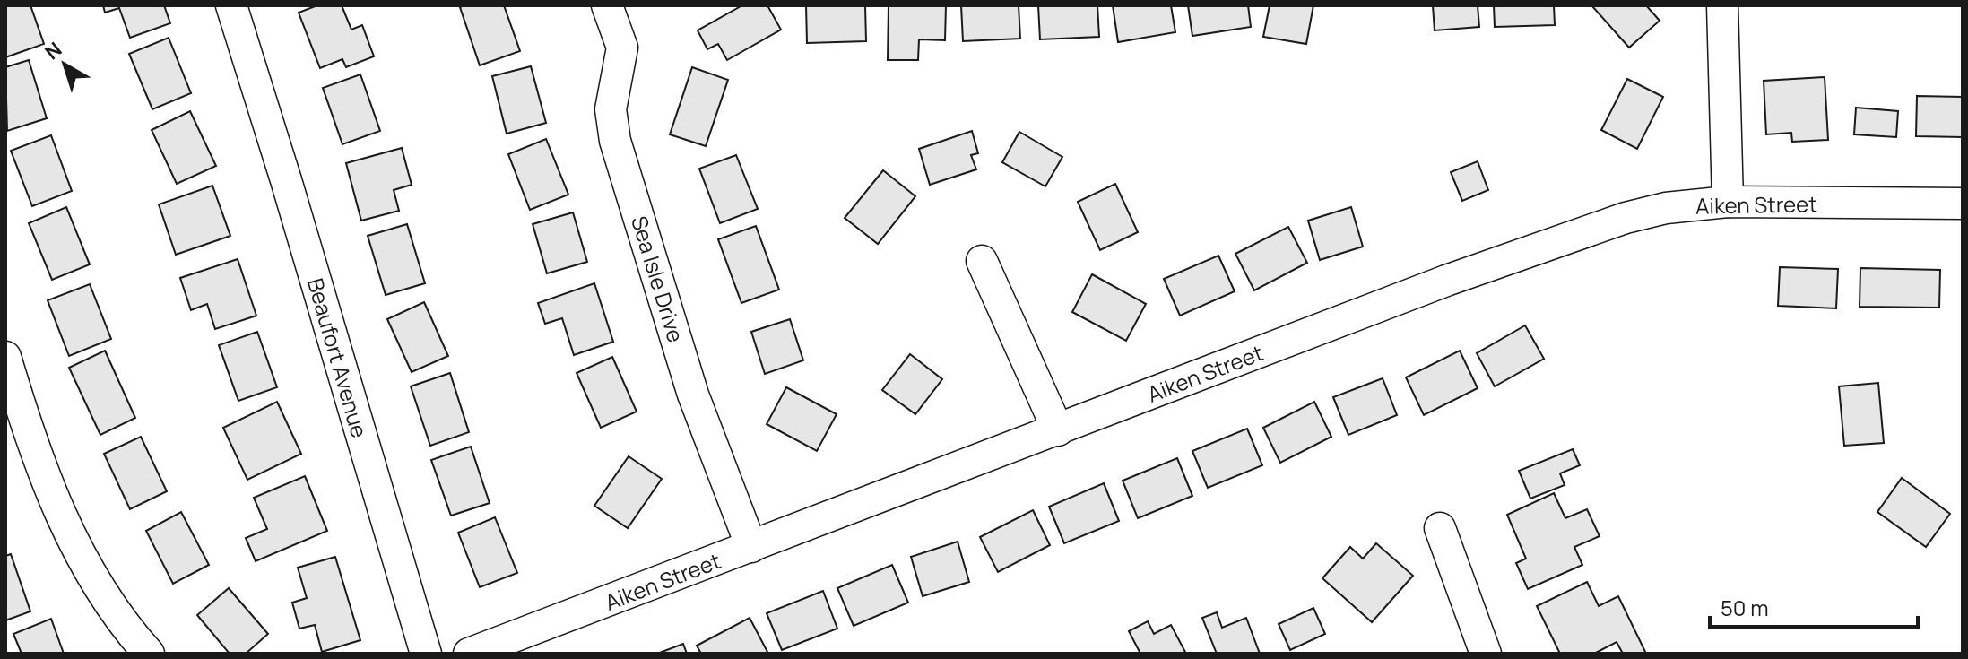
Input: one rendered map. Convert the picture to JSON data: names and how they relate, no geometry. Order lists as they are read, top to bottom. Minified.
{"streets":{"street":["Aiken Street","Sea Isle Drive","Beaufort Avenue"]},"crossings":[["Aiken Street","Sea Isle Drive"]],"scale_bar":"50 m","north":"top left"}
